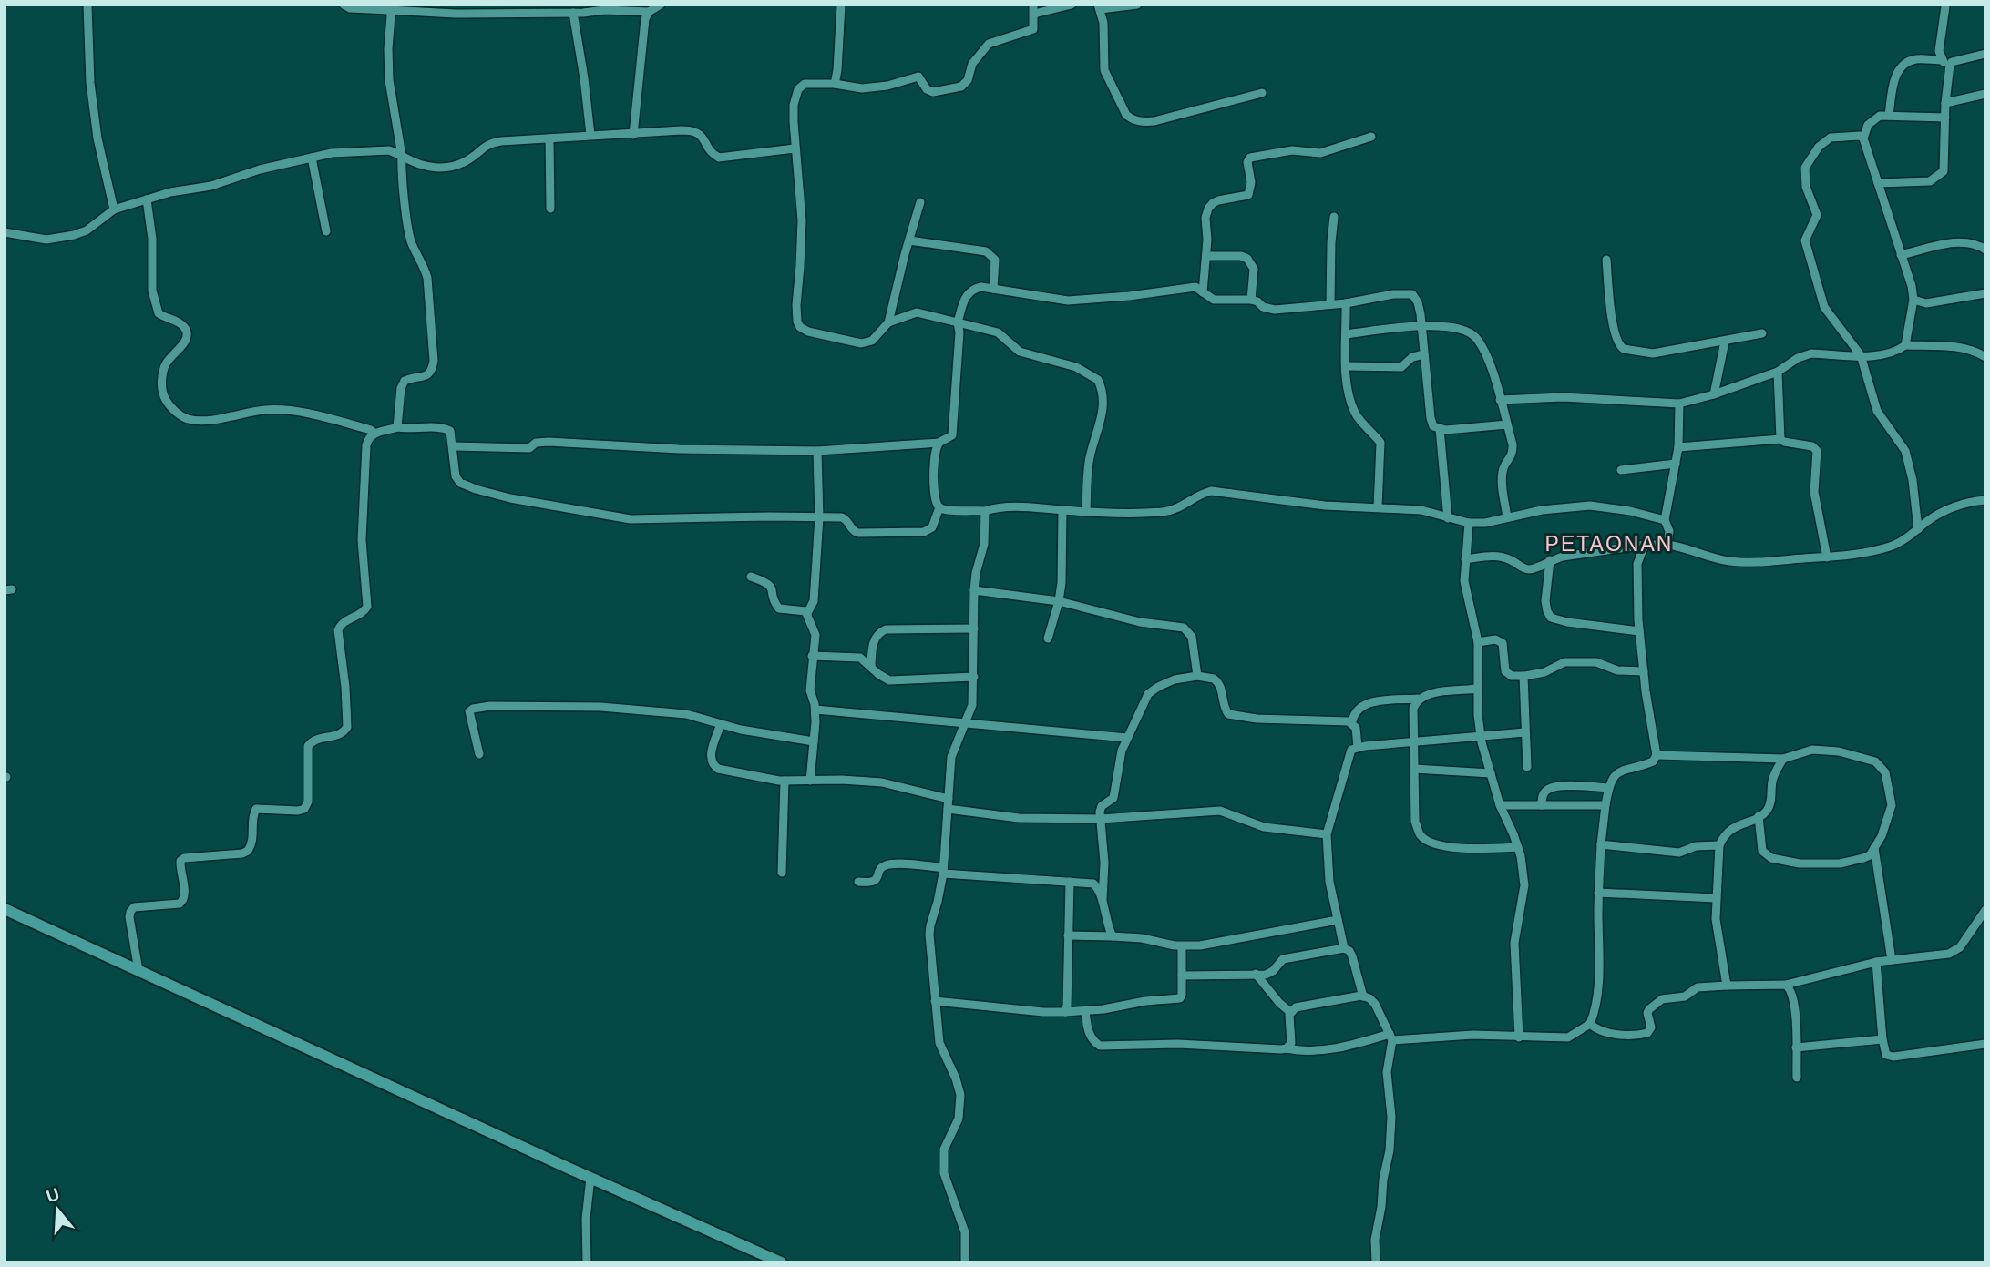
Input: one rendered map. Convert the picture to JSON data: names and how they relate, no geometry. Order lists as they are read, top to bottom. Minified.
{"districts":["PETAONAN"],"north":"top"}
